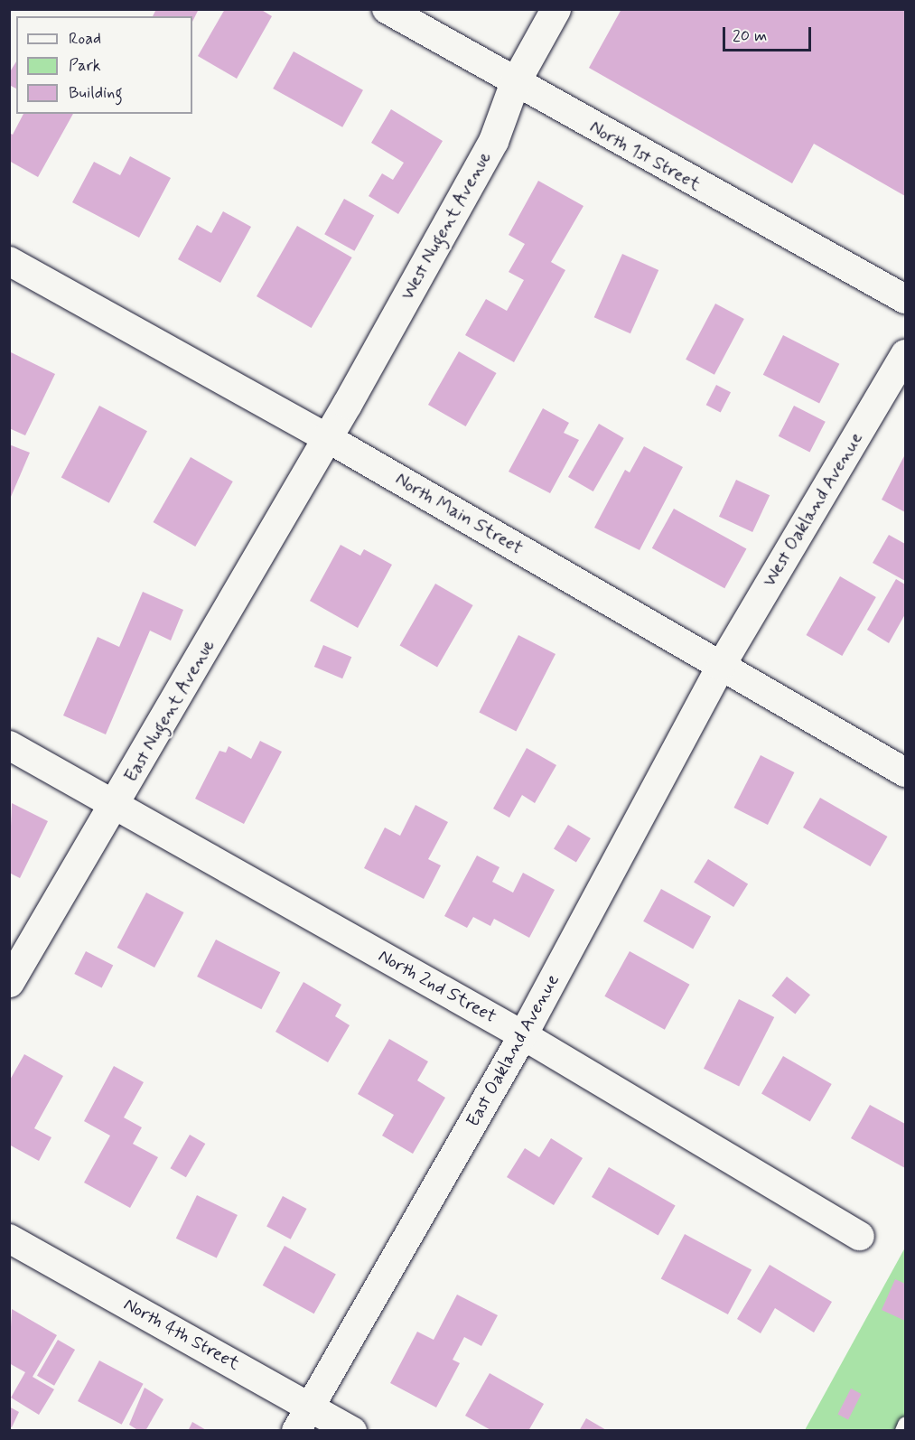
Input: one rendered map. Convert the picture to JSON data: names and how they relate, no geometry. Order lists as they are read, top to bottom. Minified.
{"streets":{"street":["North 1st Street","West Nugent Avenue","West Oakland Avenue","North Main Street","East Nugent Avenue","North 2nd Street","East Oakland Avenue","North 4th Street"]},"crossings":[["North 1st Street","West Nugent Avenue"],["West Nugent Avenue","North Main Street"],["West Nugent Avenue","East Nugent Avenue"],["West Oakland Avenue","North Main Street"],["West Oakland Avenue","East Oakland Avenue"],["North Main Street","East Nugent Avenue"],["North Main Street","East Oakland Avenue"],["East Nugent Avenue","North 2nd Street"],["North 2nd Street","East Oakland Avenue"],["East Oakland Avenue","North 4th Street"]],"legend":["Road","Park","Building"],"scale_bar":"20 m"}
